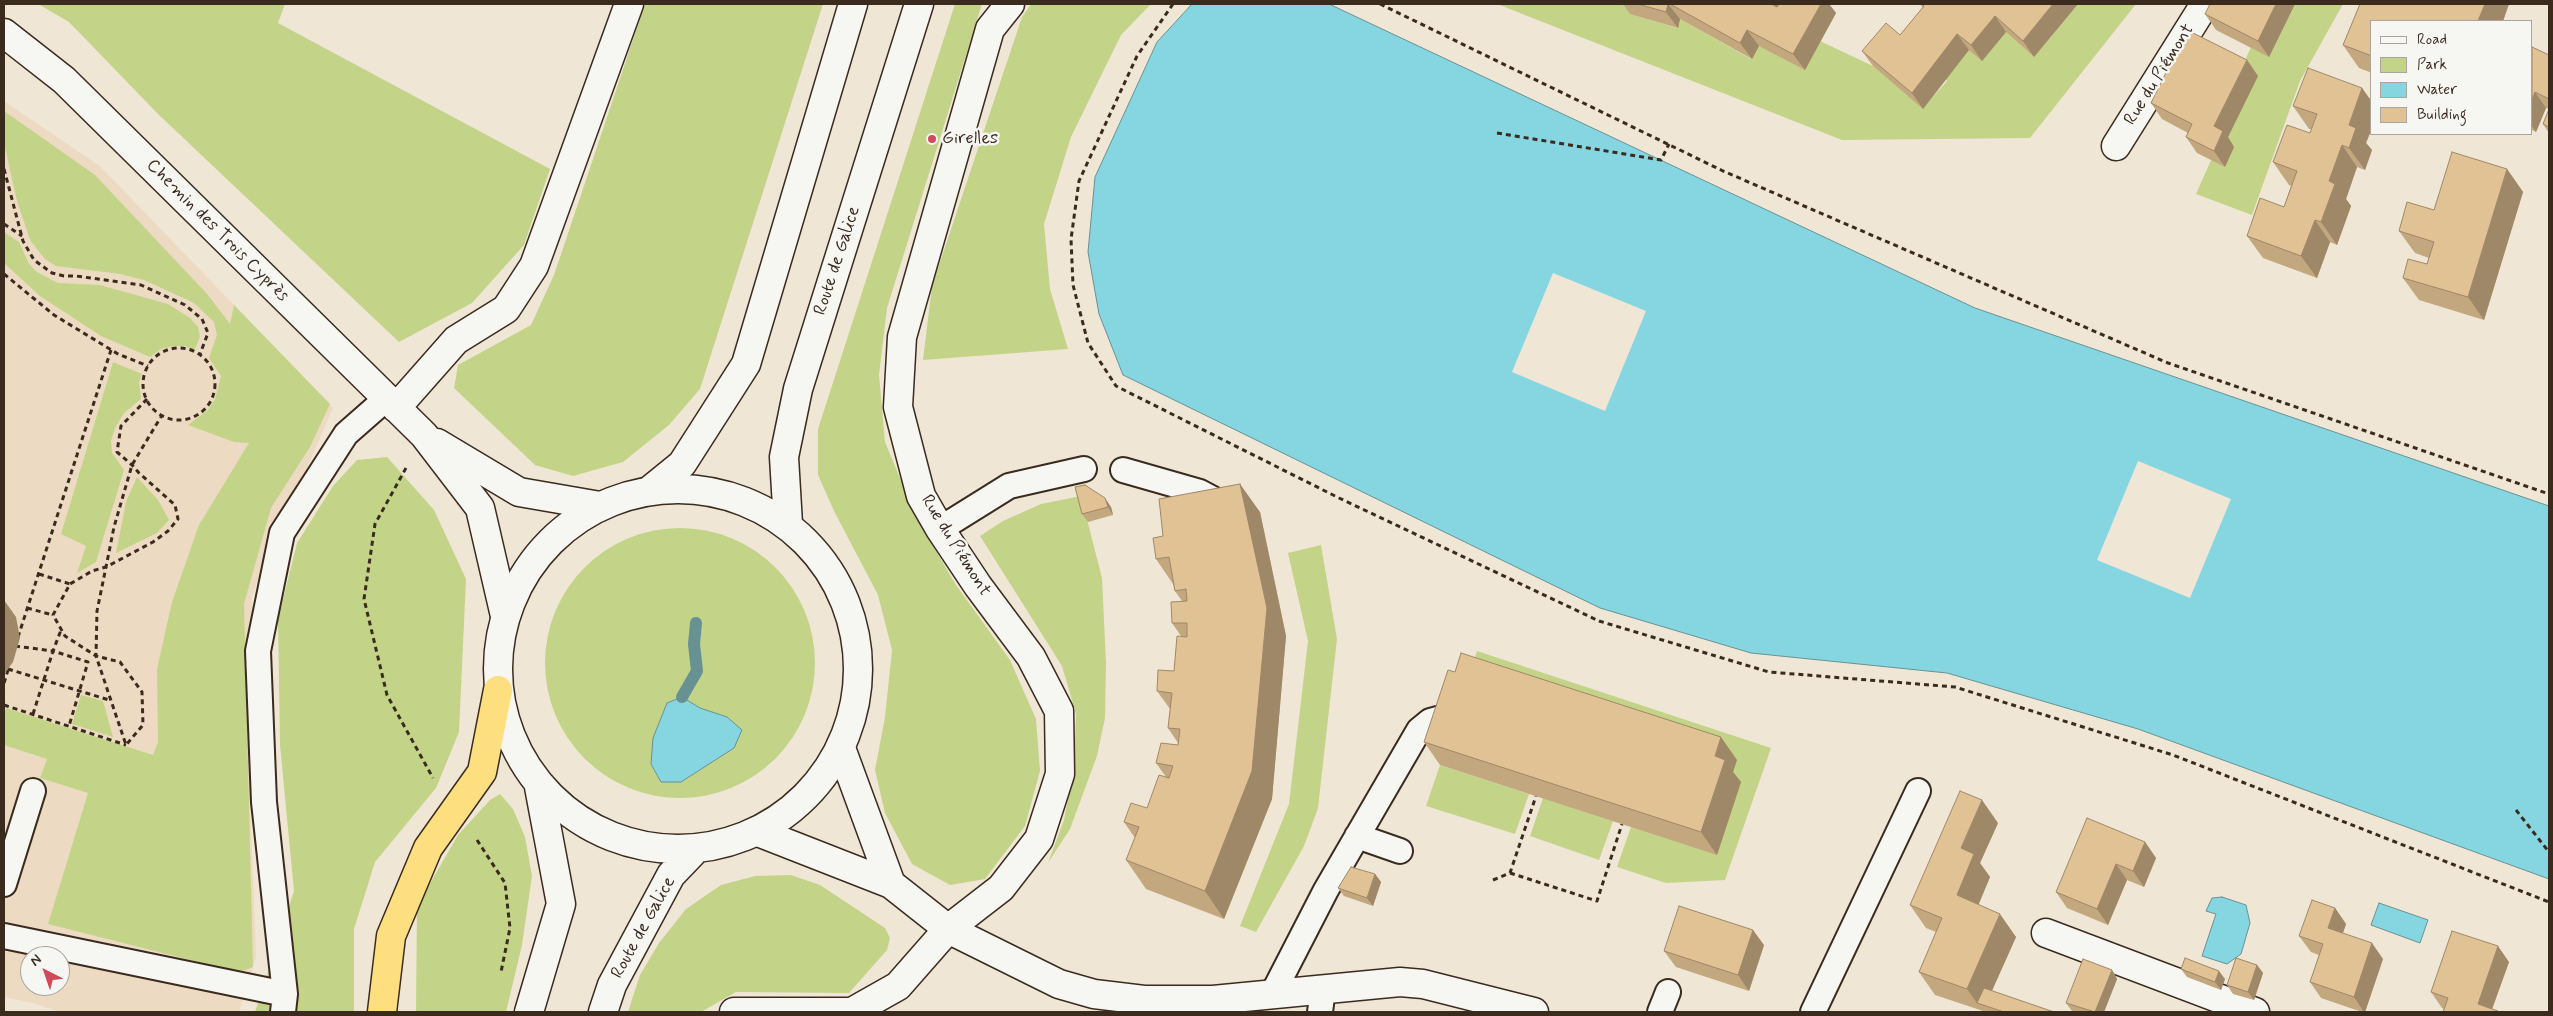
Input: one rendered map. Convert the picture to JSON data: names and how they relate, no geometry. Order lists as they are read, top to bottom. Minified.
{"streets":{"street":["Rue du Piémont","Chemin des Trois Cyprès","Route de Galice"]},"places":["Girelles"],"legend":["Road","Park","Water","Building"],"north":"top left"}
